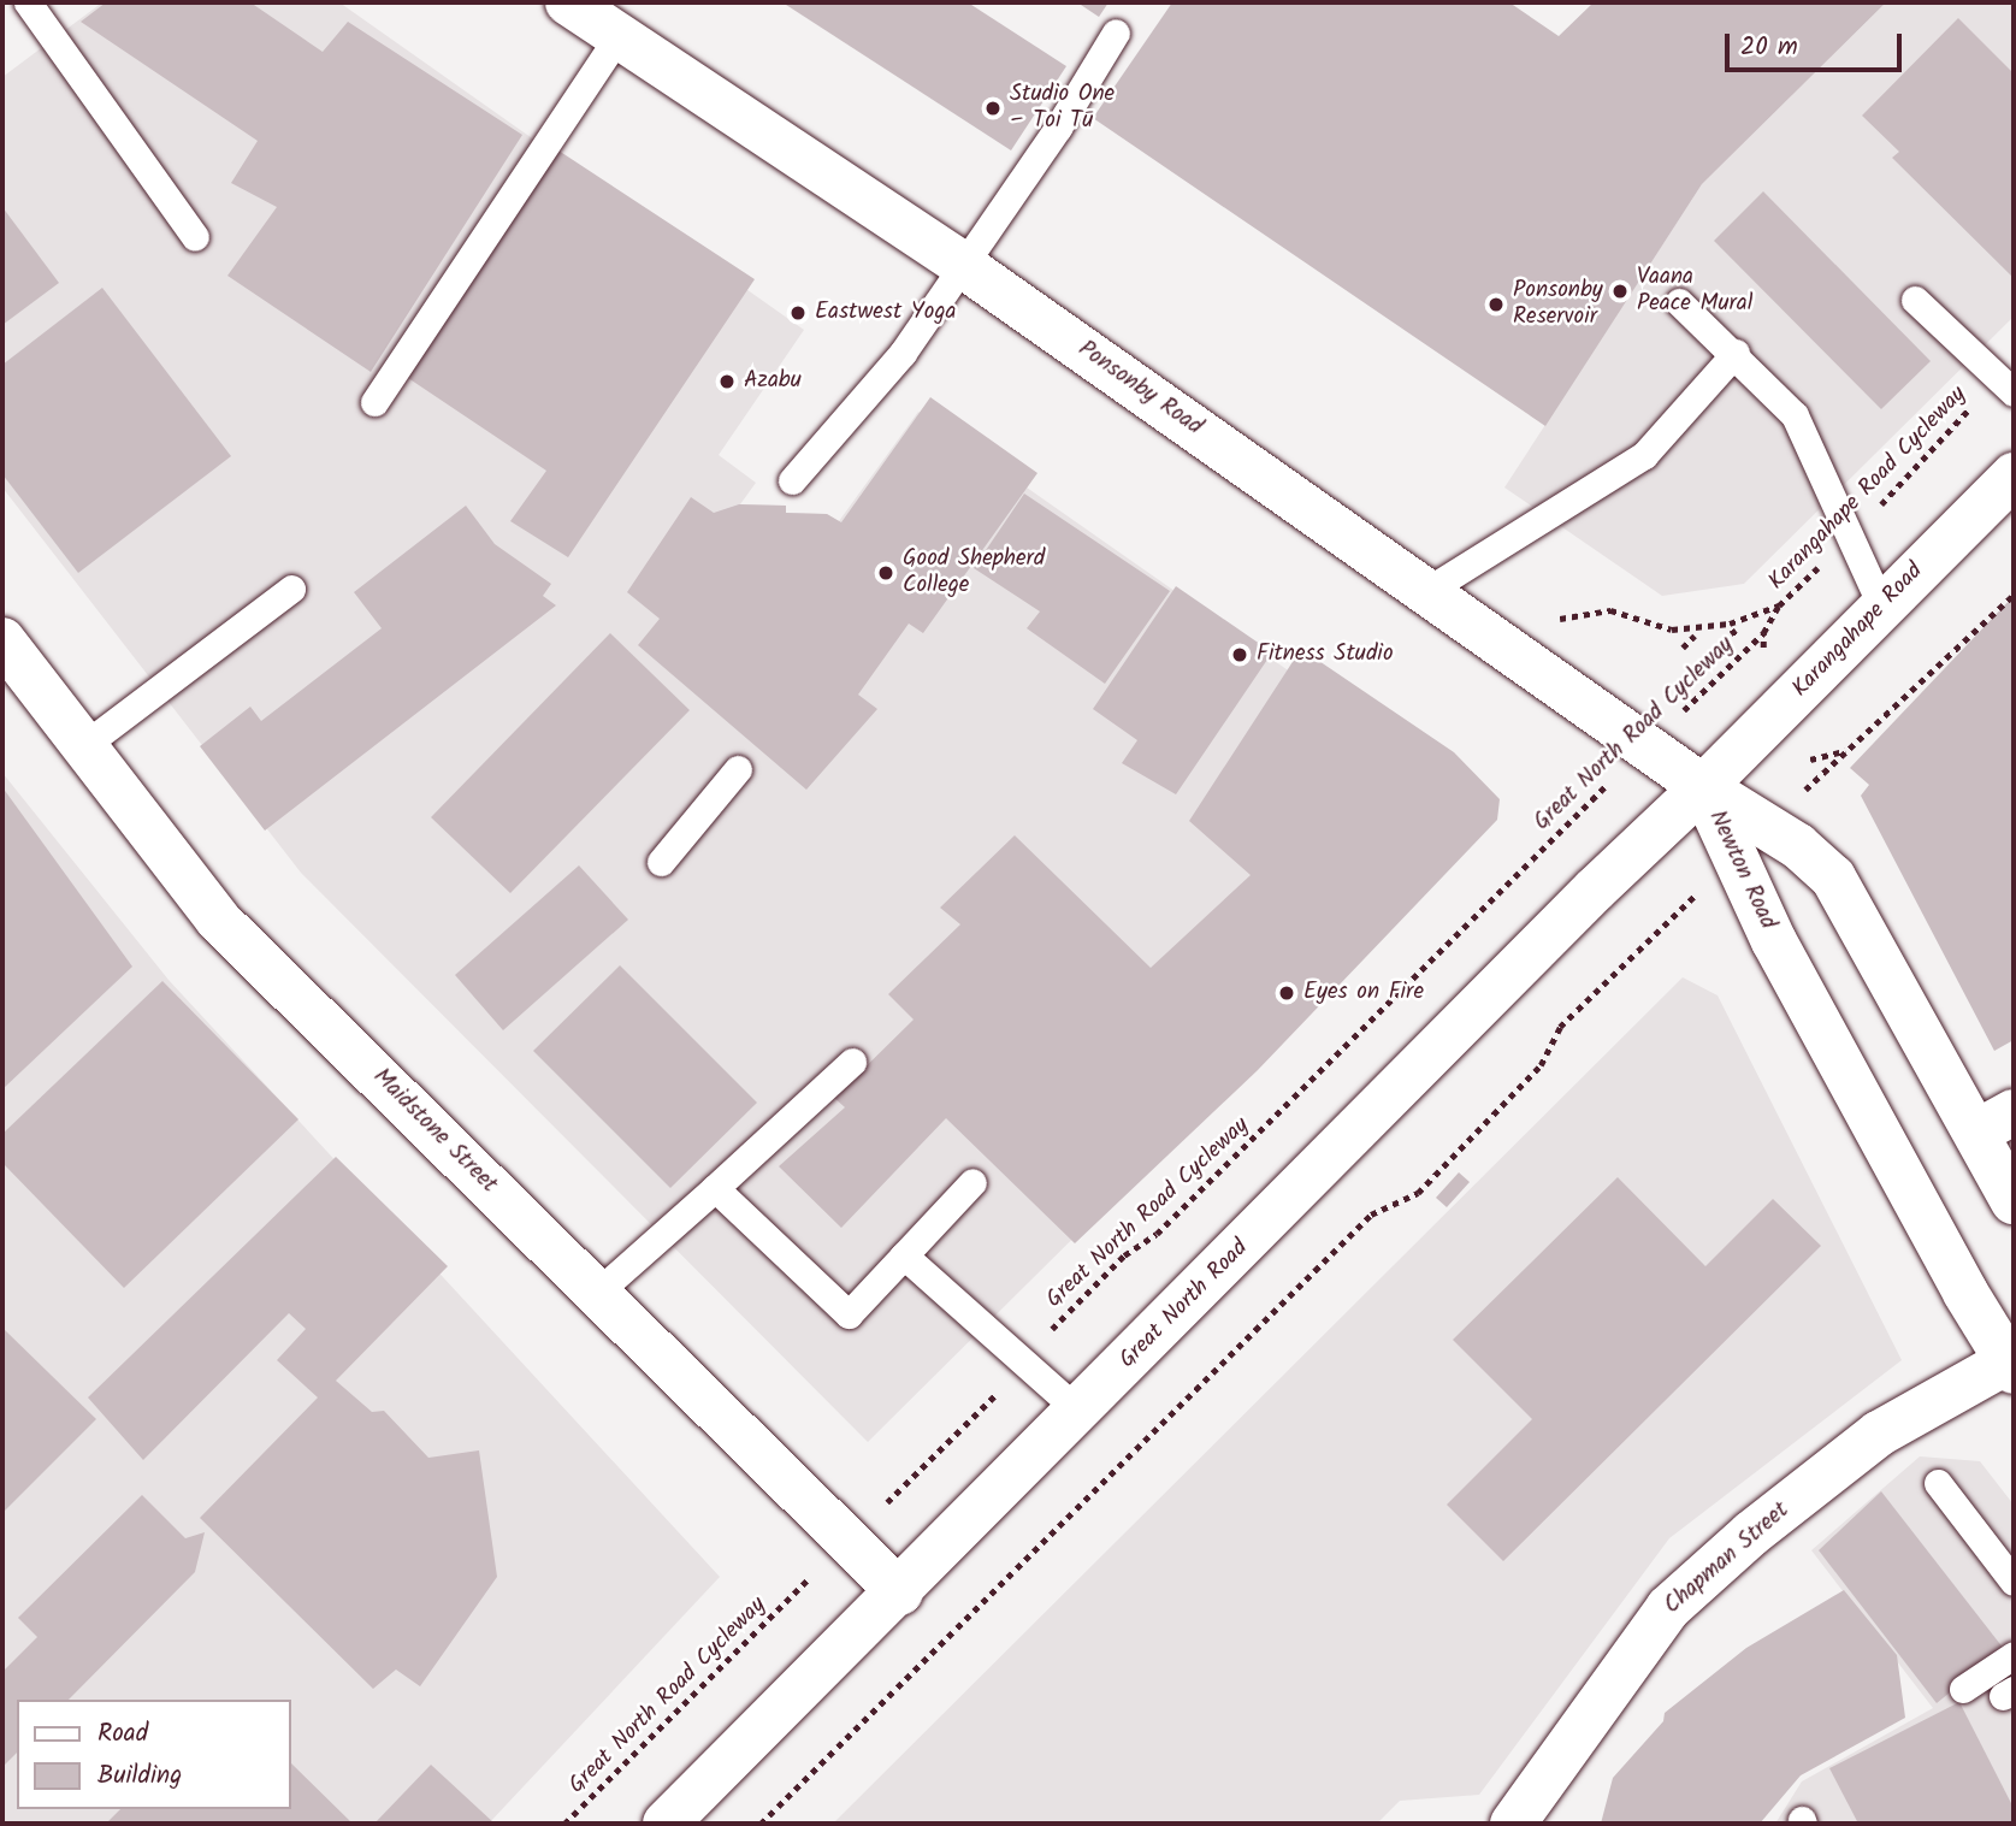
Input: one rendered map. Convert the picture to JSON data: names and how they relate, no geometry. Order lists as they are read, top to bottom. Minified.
{"streets":{"main road":["Ponsonby Road","Karangahape Road","Newton Road","Maidstone Street","Great North Road","Chapman Street"],"path":["Karangahape Road Cycleway","Great North Road Cycleway"]},"crossings":[["Ponsonby Road","Karangahape Road Cycleway"],["Ponsonby Road","Karangahape Road"],["Ponsonby Road","Great North Road Cycleway"],["Ponsonby Road","Newton Road"],["Ponsonby Road","Great North Road"],["Karangahape Road","Newton Road"],["Karangahape Road","Great North Road"],["Great North Road Cycleway","Maidstone Street"],["Newton Road","Great North Road"],["Newton Road","Chapman Street"],["Maidstone Street","Great North Road"]],"places":["Studio One – Toi Tū","Vaana Peace Mural","Ponsonby Reservoir","Eastwest Yoga","Azabu","Good Shepherd College","Fitness Studio","Eyes on Fire"],"legend":["Road","Building"],"scale_bar":"20 m"}
